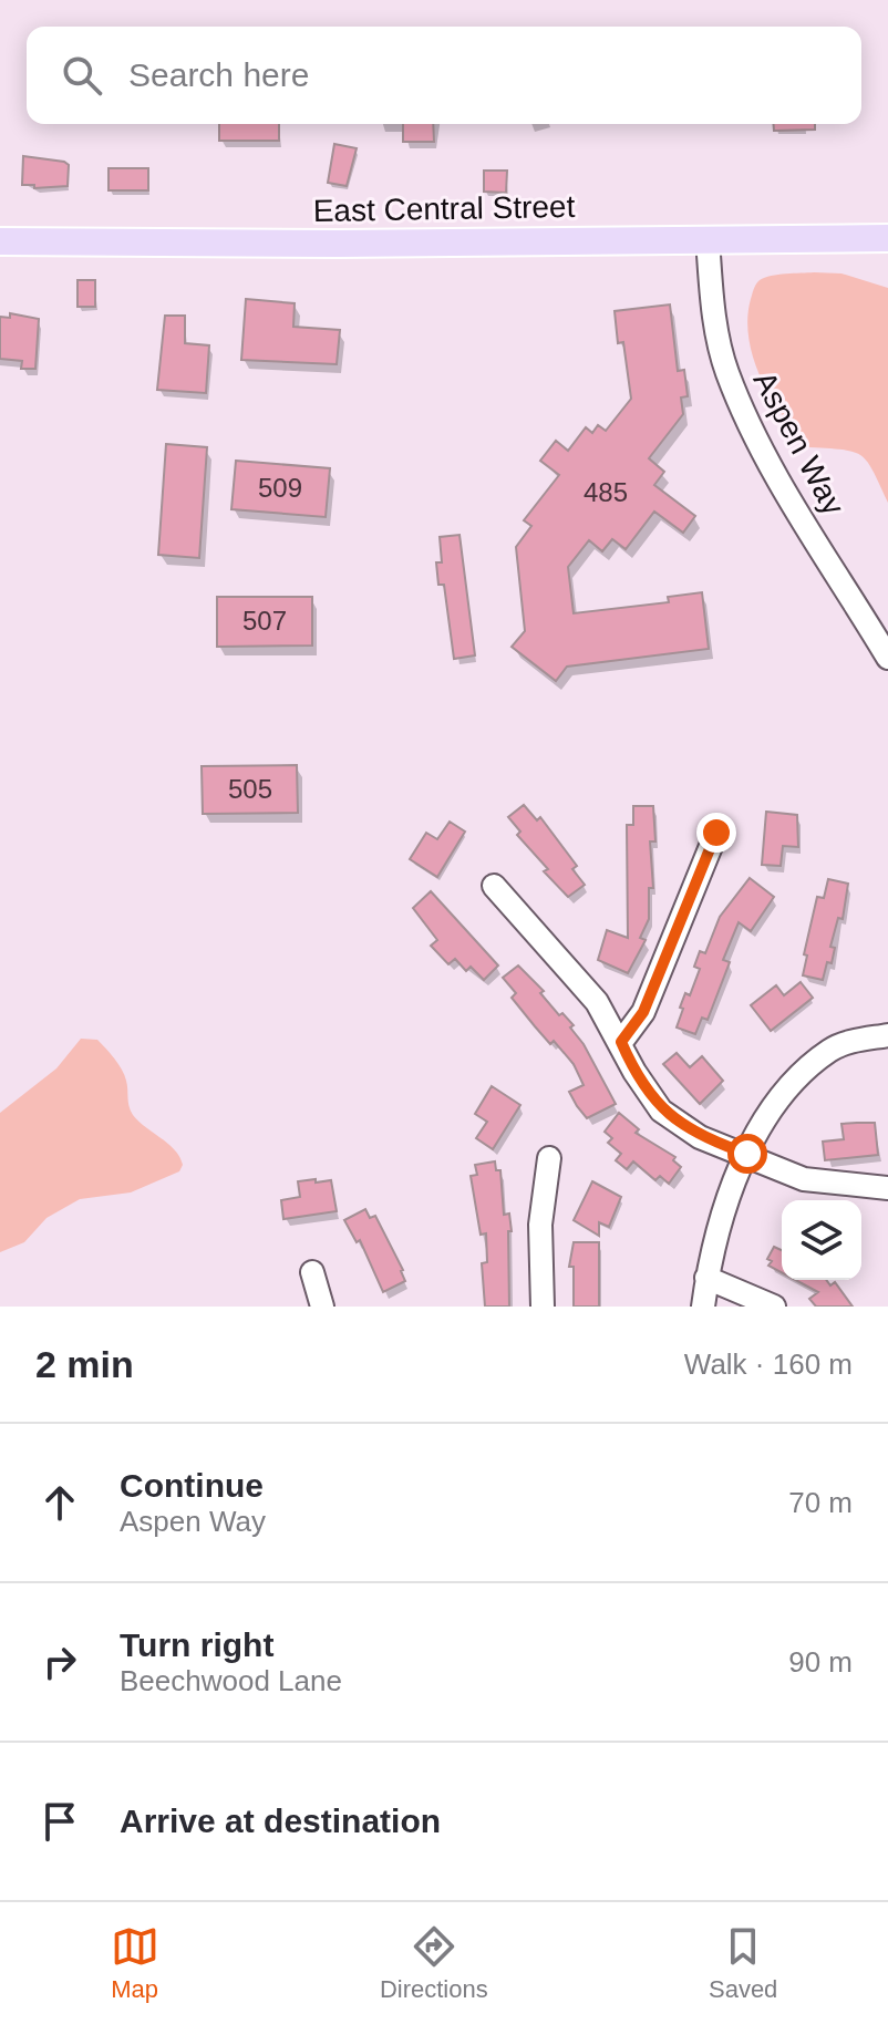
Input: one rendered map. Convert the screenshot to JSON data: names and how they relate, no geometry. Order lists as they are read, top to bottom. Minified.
{"streets":{"main road":["East Central Street"],"street":["Aspen Way"]},"crossings":[["East Central Street","Aspen Way"]],"house_numbers":["509","485","507","505"],"page":{"search":"Search here","heading":["2 min","Walk · 160 m"],"list":[["Continue","Aspen Way","70 m"],["Turn right","Beechwood Lane","90 m"],"Arrive at destination"],"nav":["Map","Directions","Saved"]}}
